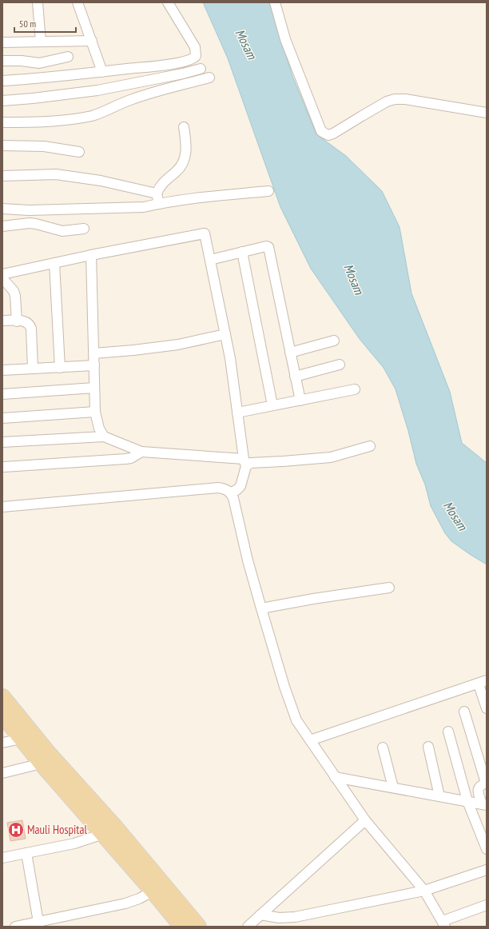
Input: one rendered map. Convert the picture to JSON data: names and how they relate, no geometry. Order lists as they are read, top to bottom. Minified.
{"water":["Mosam"],"places":{"hospital":["Mauli Hospital"]},"scale_bar":"50 m"}
